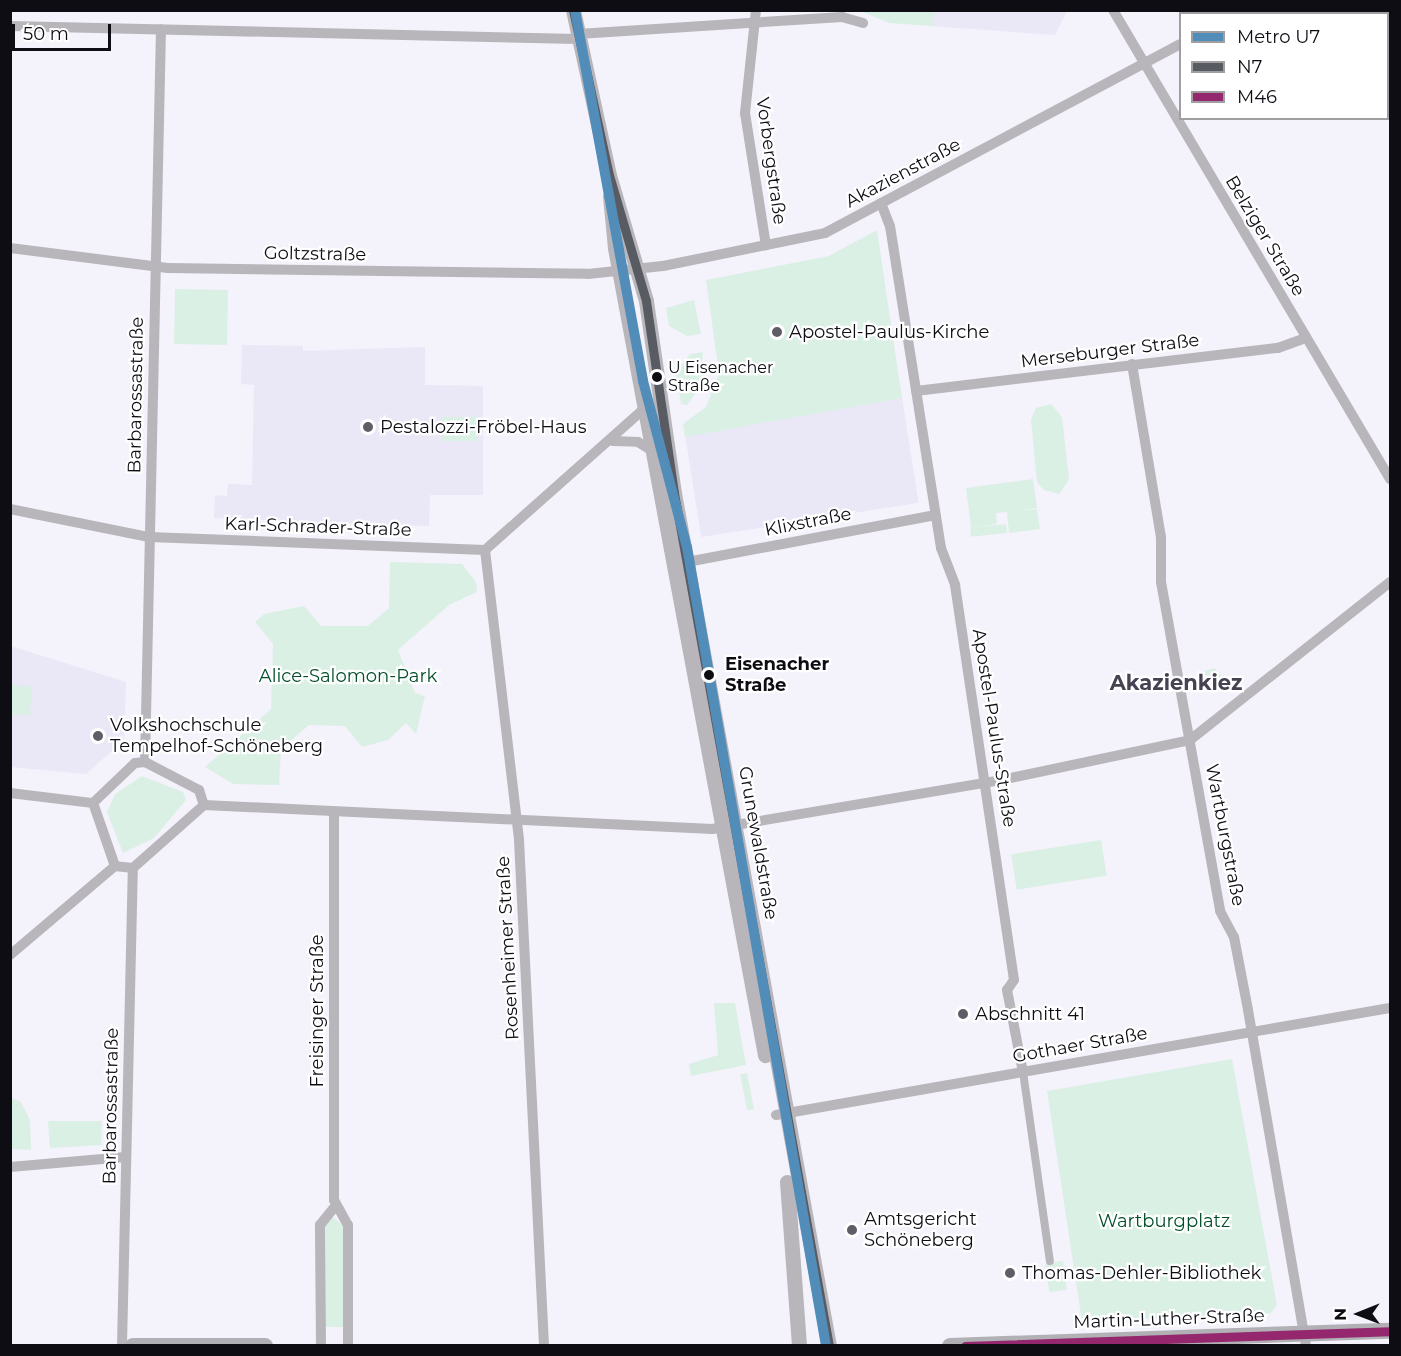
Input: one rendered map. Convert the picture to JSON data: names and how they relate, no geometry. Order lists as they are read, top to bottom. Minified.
{"streets":{"main road":["Grunewaldstraße","Martin-Luther-Straße"],"street":["Vorbergstraße","Akazienstraße","Belziger Straße","Goltzstraße","Merseburger Straße","Barbarossastraße","Klixstraße","Karl-Schrader-Straße","Apostel-Paulus-Straße","Wartburgstraße","Rosenheimer Straße","Freisinger Straße","Gothaer Straße"]},"crossings":[["Vorbergstraße","Akazienstraße"],["Akazienstraße","Belziger Straße"],["Akazienstraße","Goltzstraße"],["Akazienstraße","Apostel-Paulus-Straße"],["Akazienstraße","Grunewaldstraße"],["Belziger Straße","Merseburger Straße"],["Goltzstraße","Barbarossastraße"],["Goltzstraße","Grunewaldstraße"],["Merseburger Straße","Apostel-Paulus-Straße"],["Merseburger Straße","Wartburgstraße"],["Barbarossastraße","Karl-Schrader-Straße"],["Klixstraße","Apostel-Paulus-Straße"],["Klixstraße","Grunewaldstraße"],["Karl-Schrader-Straße","Rosenheimer Straße"],["Apostel-Paulus-Straße","Gothaer Straße"],["Wartburgstraße","Gothaer Straße"],["Wartburgstraße","Martin-Luther-Straße"],["Grunewaldstraße","Gothaer Straße"]],"districts":["Akazienkiez"],"parks":["Alice-Salomon-Park","Wartburgplatz"],"places":["Apostel-Paulus-Kirche","U Eisenacher Straße","Pestalozzi-Fröbel-Haus","Eisenacher Straße","Volkshochschule Tempelhof-Schöneberg","Abschnitt 41","Amtsgericht Schöneberg","Thomas-Dehler-Bibliothek"],"lines":["metro line U7","transit line N7","transit line M46"],"legend":["Metro U7","N7","M46"],"scale_bar":"50 m","north":"left"}
